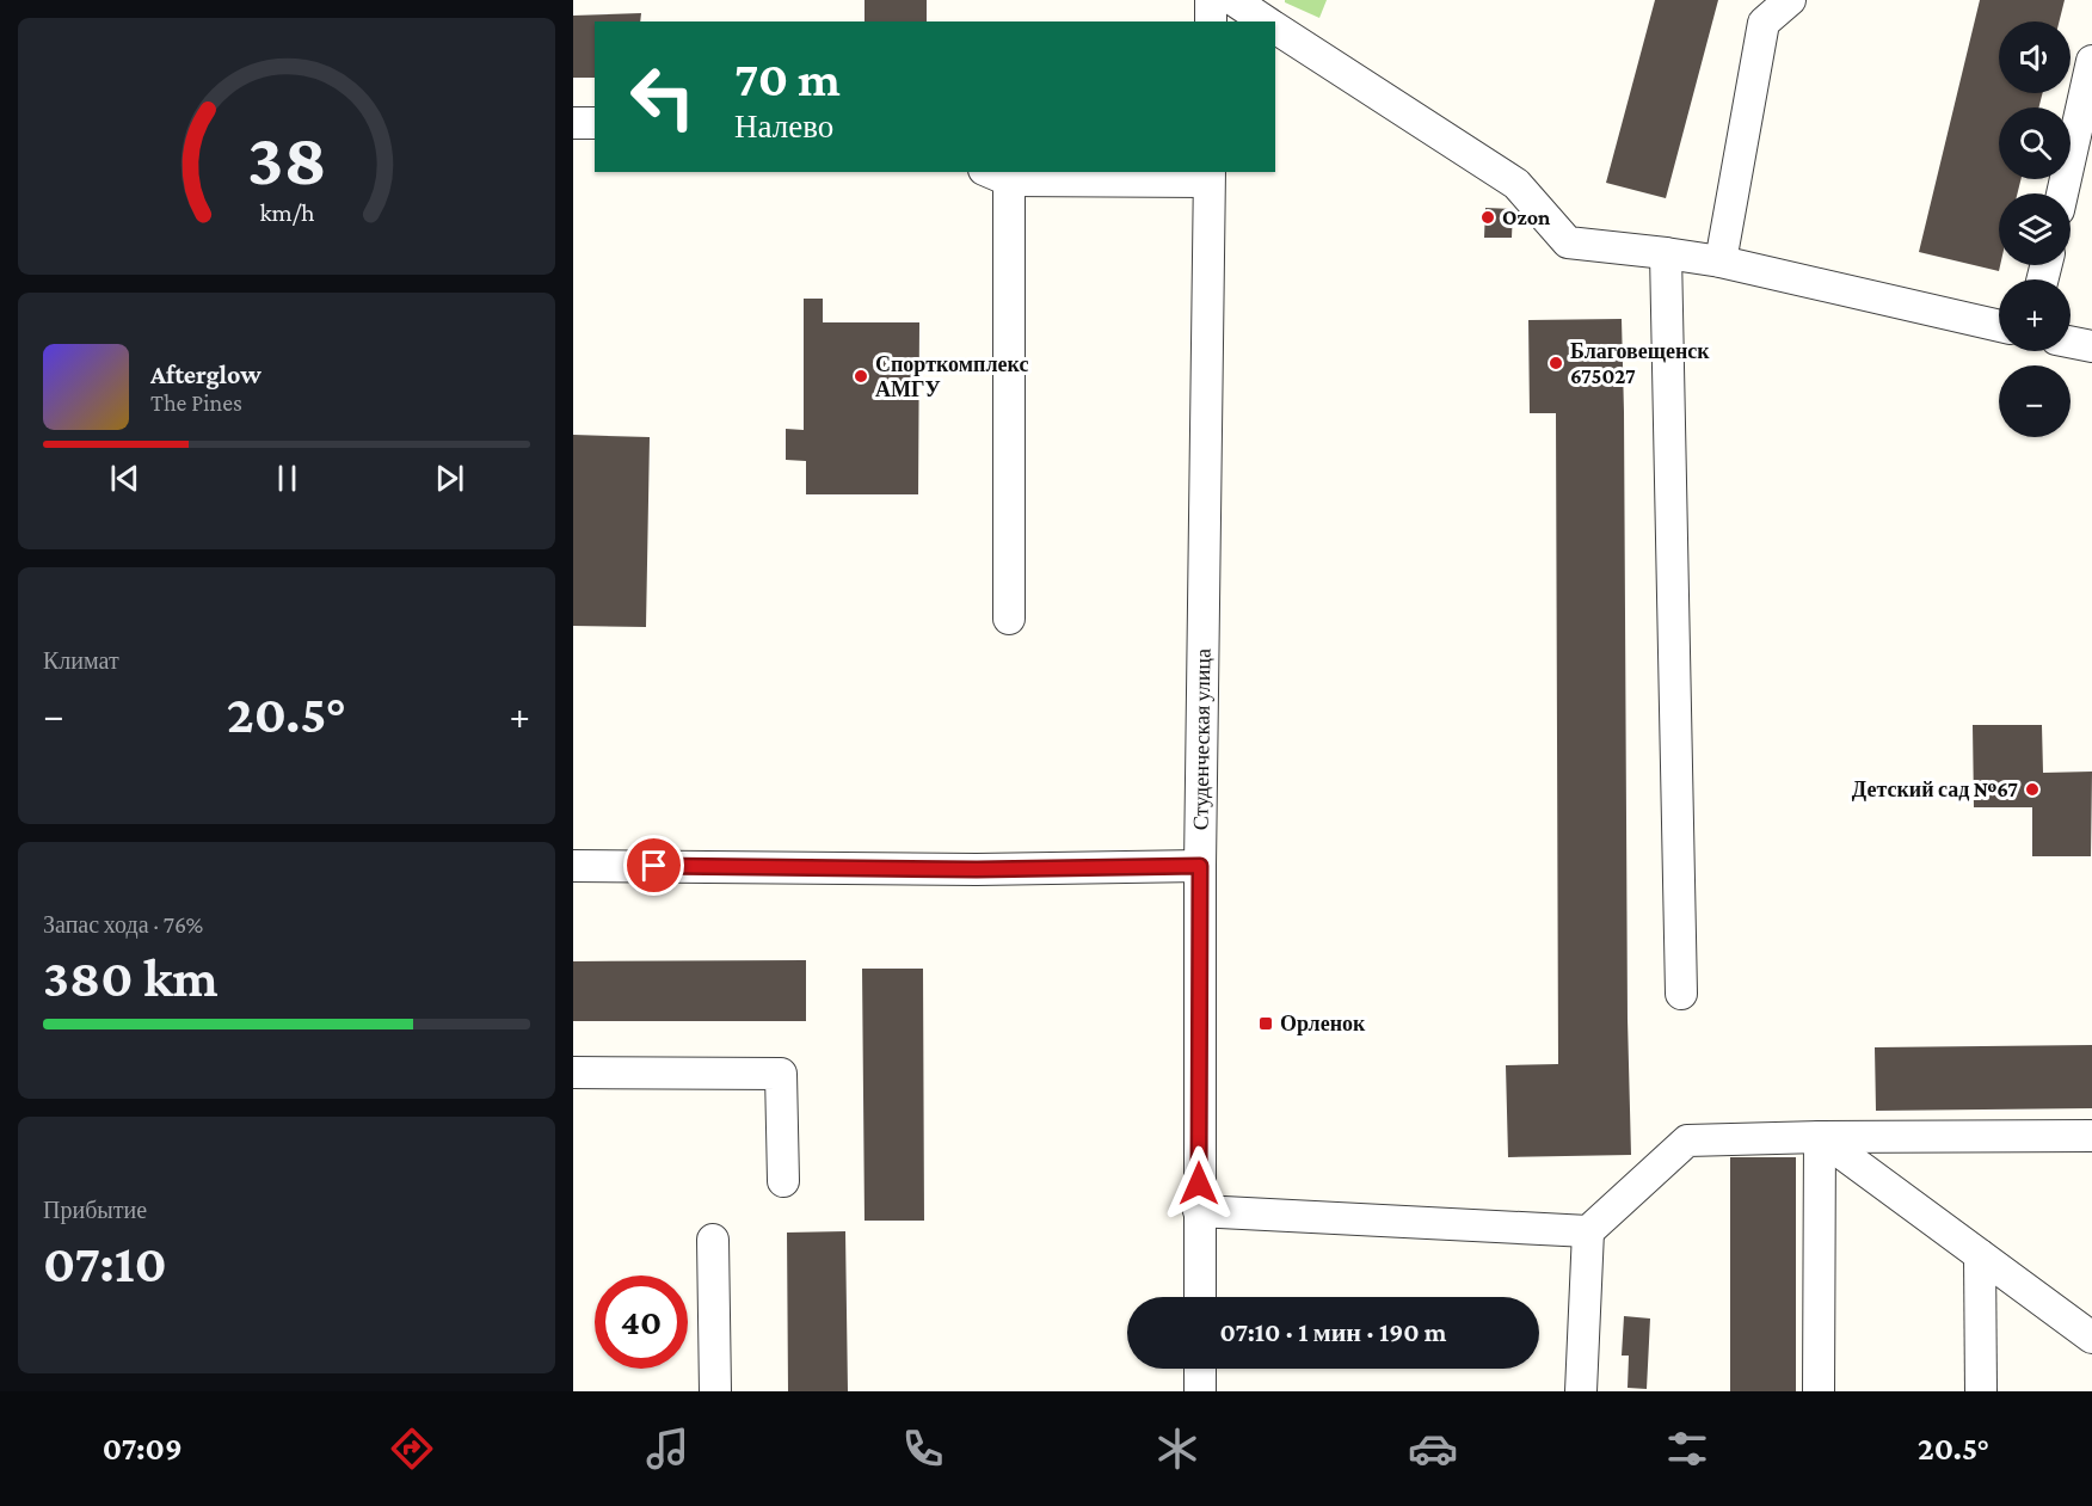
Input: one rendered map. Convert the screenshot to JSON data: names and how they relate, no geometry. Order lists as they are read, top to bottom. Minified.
{"streets":{"street":["Студенческая улица"]},"places":{"other":["Ozon","Благовещенск 675027","Спорткомплекс АМГУ","Детский сад №67"],"transit":["Орленок"]},"page":{"map_buttons":["+","−"],"turn":["70 m","Налево"],"song":["Afterglow","The Pines"],"tile":["Климат",["Запас хода · 76%","380 km"],["Прибытие","07:10"]],"heat":["−","20.5°","+"],"limit":"40","trip":"07:10 · 1 мин · 190 m","tabs":["07:09","20.5°"],"gauge":["38","km/h"]}}
